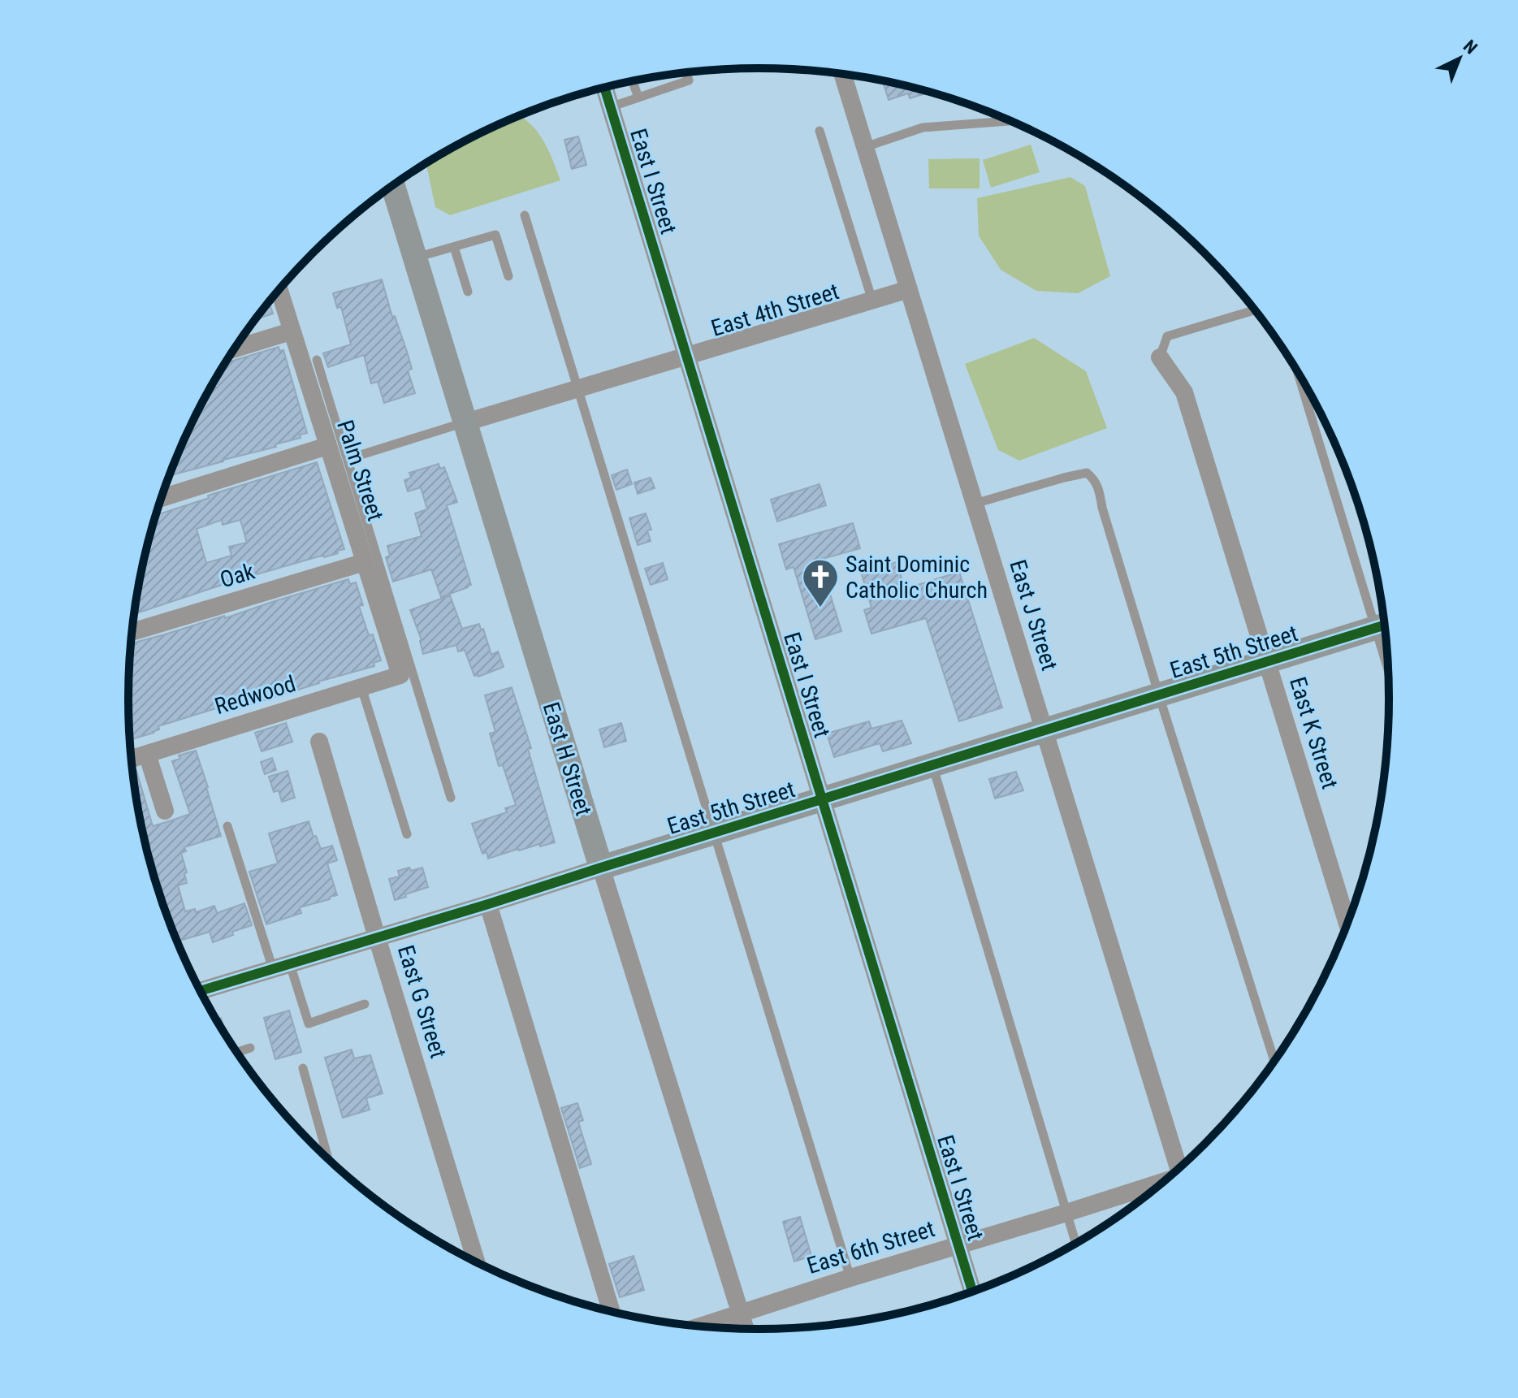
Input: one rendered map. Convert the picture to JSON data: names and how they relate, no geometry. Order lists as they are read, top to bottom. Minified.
{"streets":{"street":["East I Street","East 4th Street","Palm Street","Oak","East J Street","East 5th Street","Redwood","East K Street","East H Street","East G Street","East 6th Street"]},"crossings":[["East I Street","East 4th Street"],["East I Street","East 5th Street"],["East I Street","East 6th Street"],["East 4th Street","East J Street"],["East 4th Street","East H Street"],["Palm Street","Oak"],["Palm Street","Redwood"],["East J Street","East 5th Street"],["East 5th Street","East K Street"],["East 5th Street","East H Street"],["East 5th Street","East G Street"],["East H Street","East 6th Street"]],"places":{"church":["Saint Dominic Catholic Church"]},"north":"top right"}
